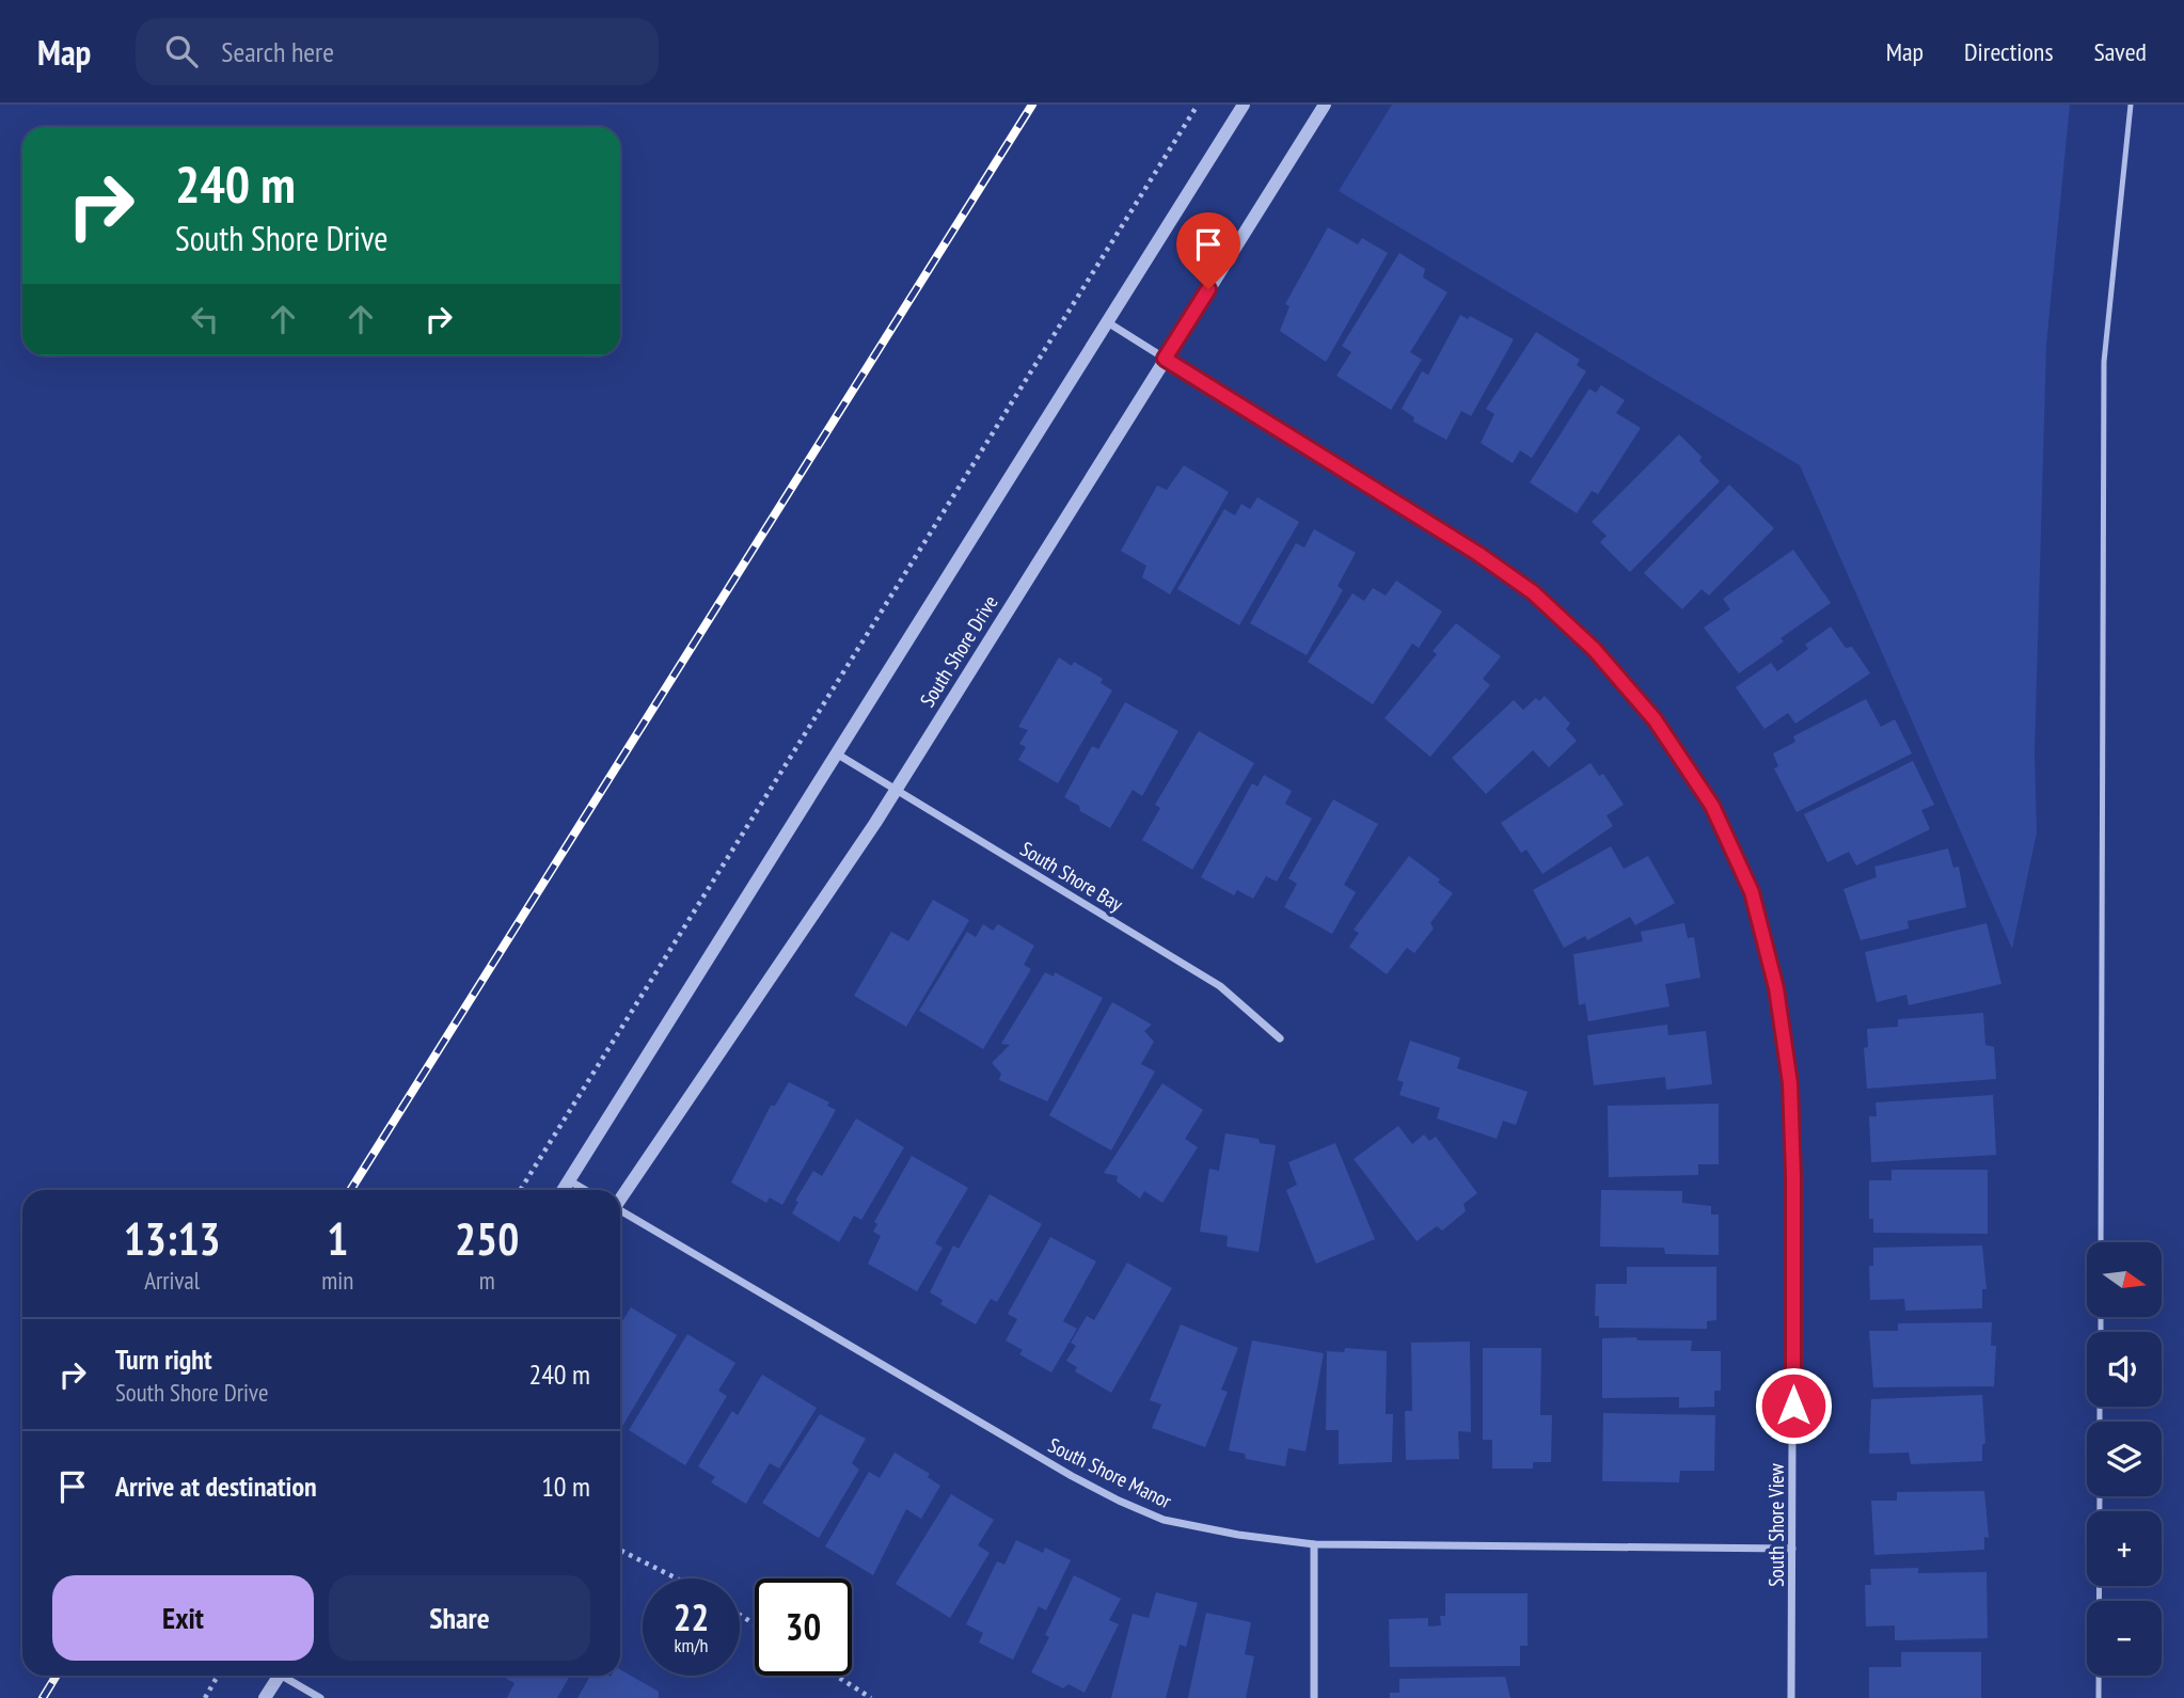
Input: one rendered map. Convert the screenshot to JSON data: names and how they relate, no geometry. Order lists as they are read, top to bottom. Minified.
{"streets":{"street":["South Shore Drive","South Shore Bay","South Shore Manor","South Shore View"]},"crossings":[["South Shore Drive","South Shore Bay"],["South Shore Drive","South Shore View"],["South Shore Manor","South Shore View"]],"north":"right","page":{"header":"Map","search":"Search here","nav":["Map","Directions","Saved"],"turn":["240 m","South Shore Drive"],"eta":["13:13","Arrival","1","min","250","m"],"map_buttons":["+","−"],"list":[{"name":"Turn right","note":"South Shore Drive","value":"240 m"},{"name":"Arrive at destination","value":"10 m"}],"buttons":["Exit","Share"],"speed":"22 km/h","limit":"30"}}
